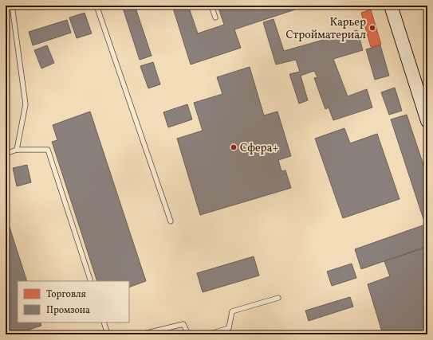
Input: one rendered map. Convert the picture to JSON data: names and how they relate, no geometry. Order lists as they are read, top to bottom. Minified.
{"places":["Карьер Стройматериал","Сфера+"],"legend":["Торговля","Промзона"]}
